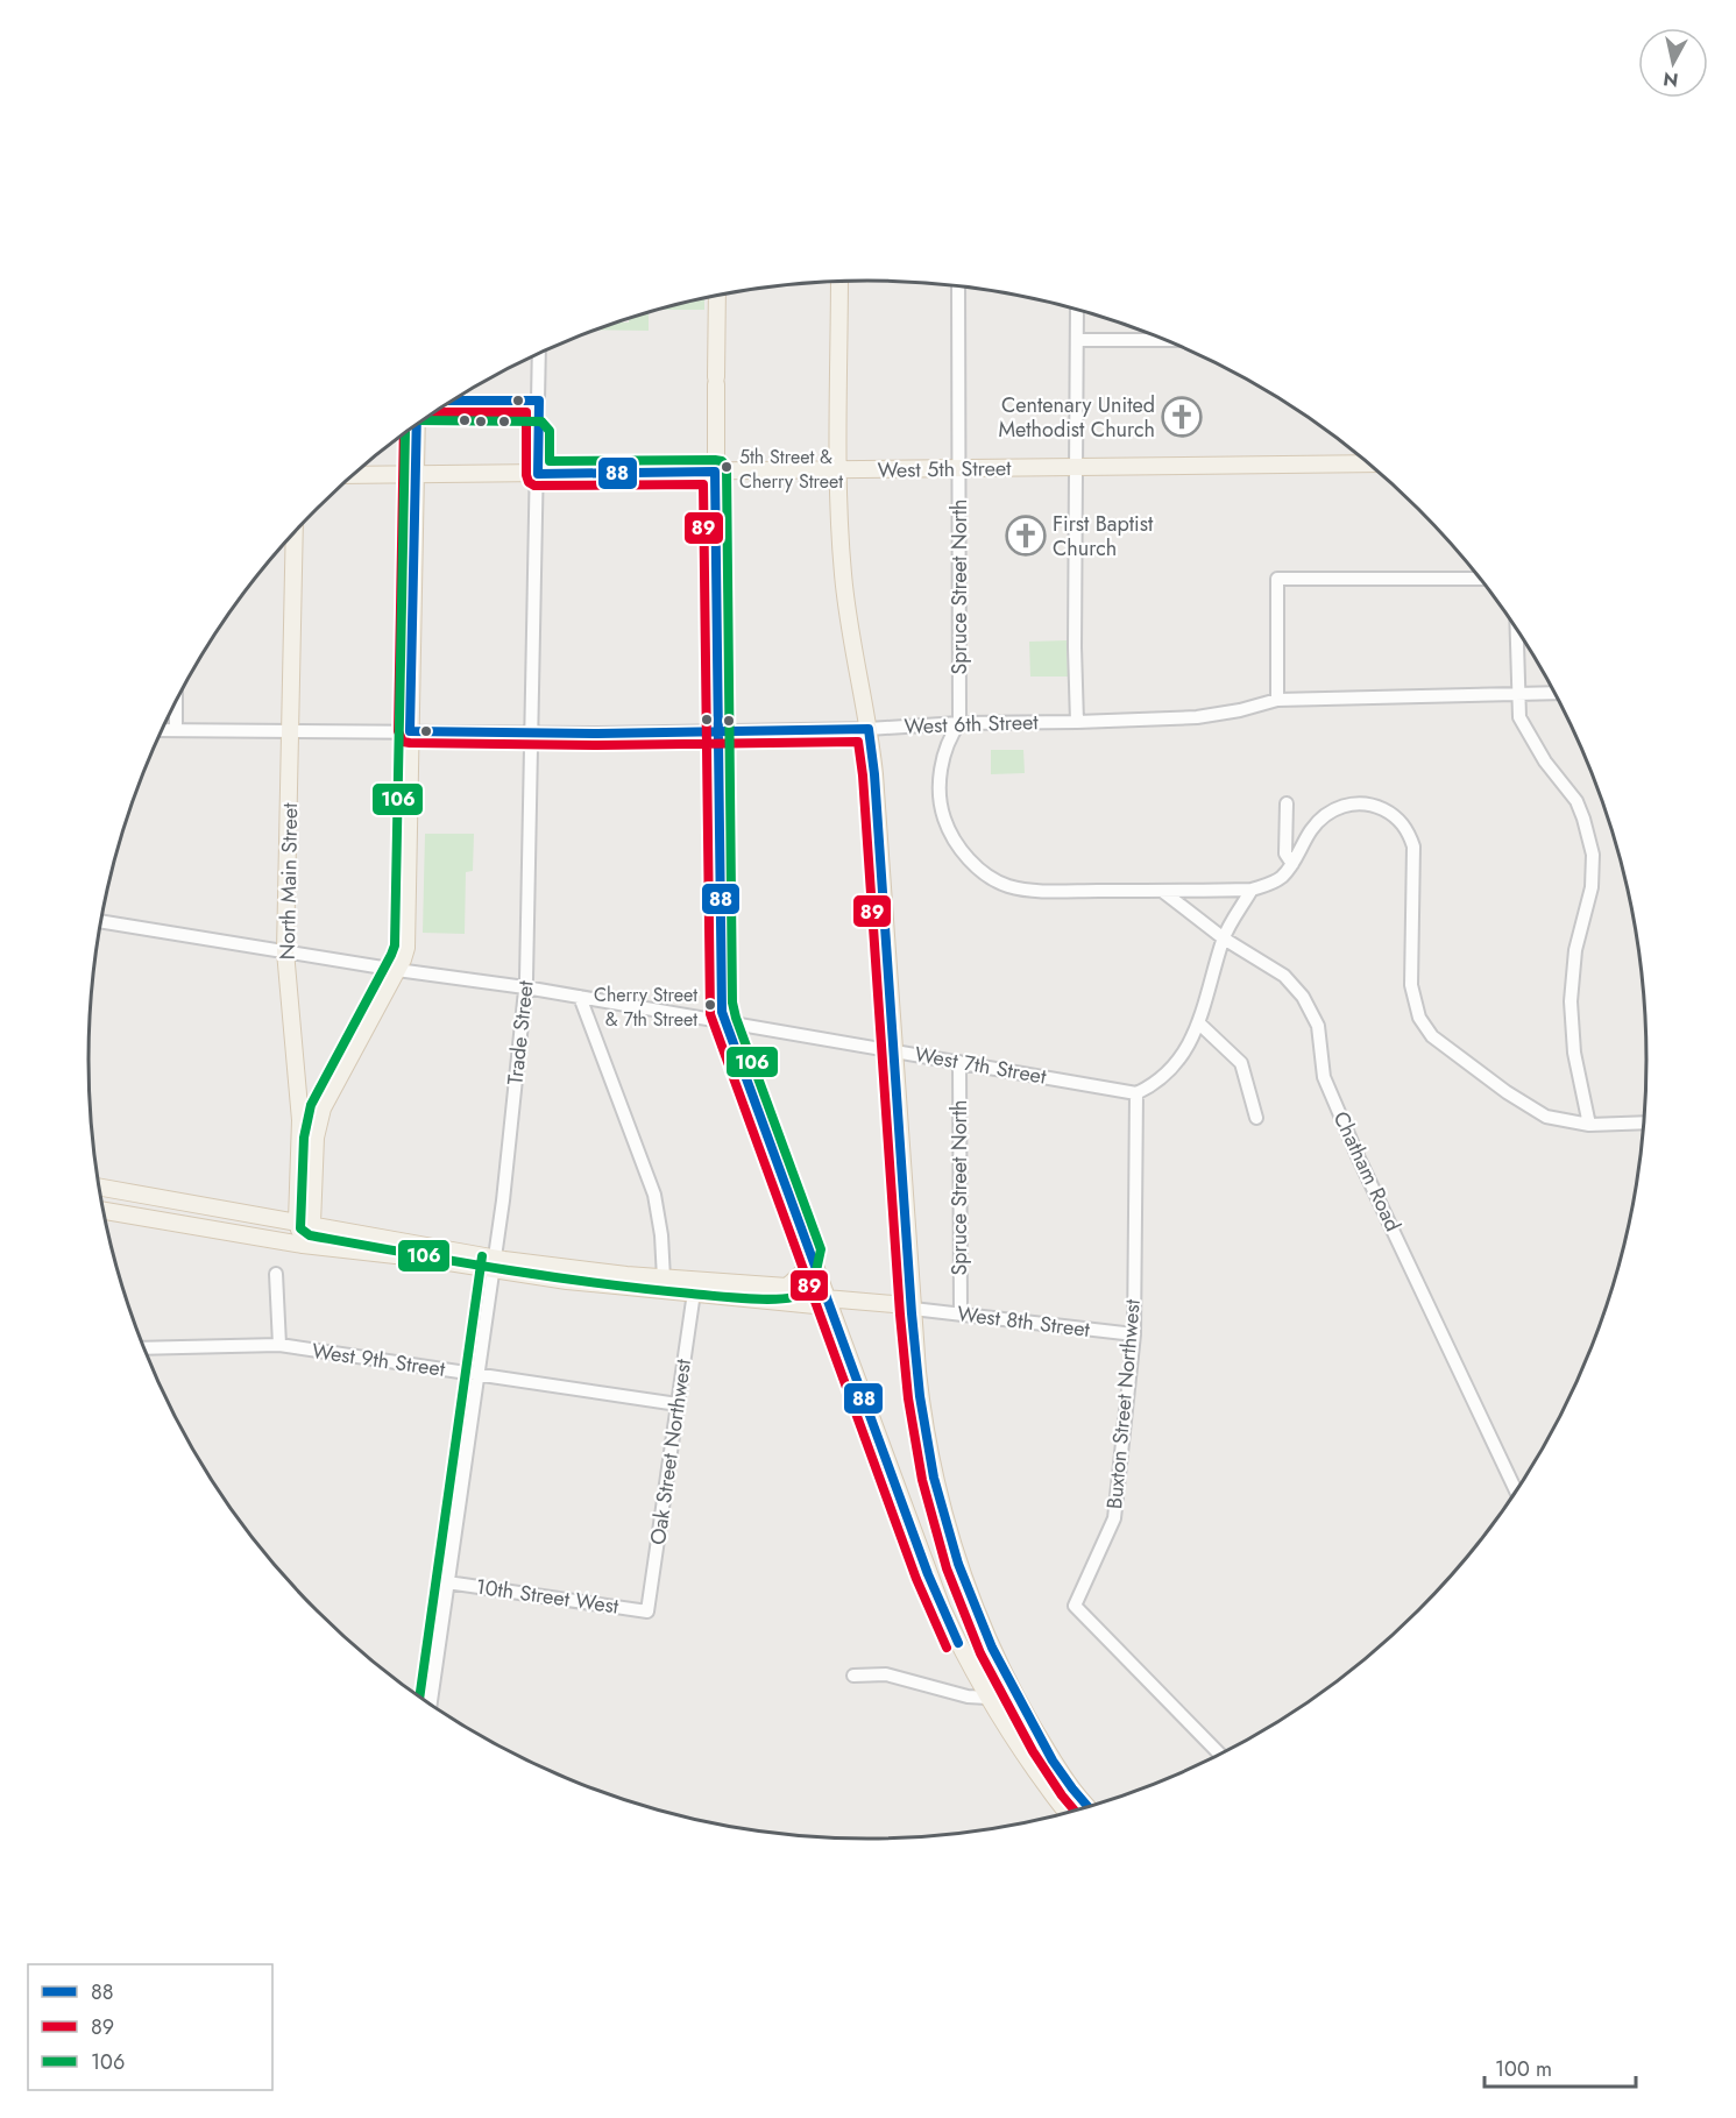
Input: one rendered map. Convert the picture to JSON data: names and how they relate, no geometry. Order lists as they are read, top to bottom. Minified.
{"streets":{"main road":["West 5th Street","North Main Street","West 8th Street"],"street":["Spruce Street North","West 6th Street","Trade Street","West 7th Street","Chatham Road","West 9th Street","Buxton Street Northwest","Oak Street Northwest","10th Street West"]},"crossings":[["West 5th Street","Spruce Street North"],["West 5th Street","Trade Street"],["Spruce Street North","West 6th Street"],["Spruce Street North","West 7th Street"],["Spruce Street North","Chatham Road"],["Spruce Street North","West 8th Street"],["West 6th Street","North Main Street"],["West 6th Street","Trade Street"],["North Main Street","West 7th Street"],["Trade Street","West 7th Street"],["Trade Street","West 8th Street"],["Trade Street","West 9th Street"],["Trade Street","10th Street West"],["West 7th Street","Buxton Street Northwest"],["West 8th Street","Buxton Street Northwest"],["West 8th Street","Oak Street Northwest"],["West 9th Street","Oak Street Northwest"],["Oak Street Northwest","10th Street West"]],"places":{"church":["Centenary United Methodist Church","First Baptist Church"],"other":["5th Street & Cherry Street","Cherry Street & 7th Street"]},"lines":["transit line 88","transit line 89","transit line 106"],"legend":["88","89","106"],"scale_bar":"100 m","north":"bottom"}
